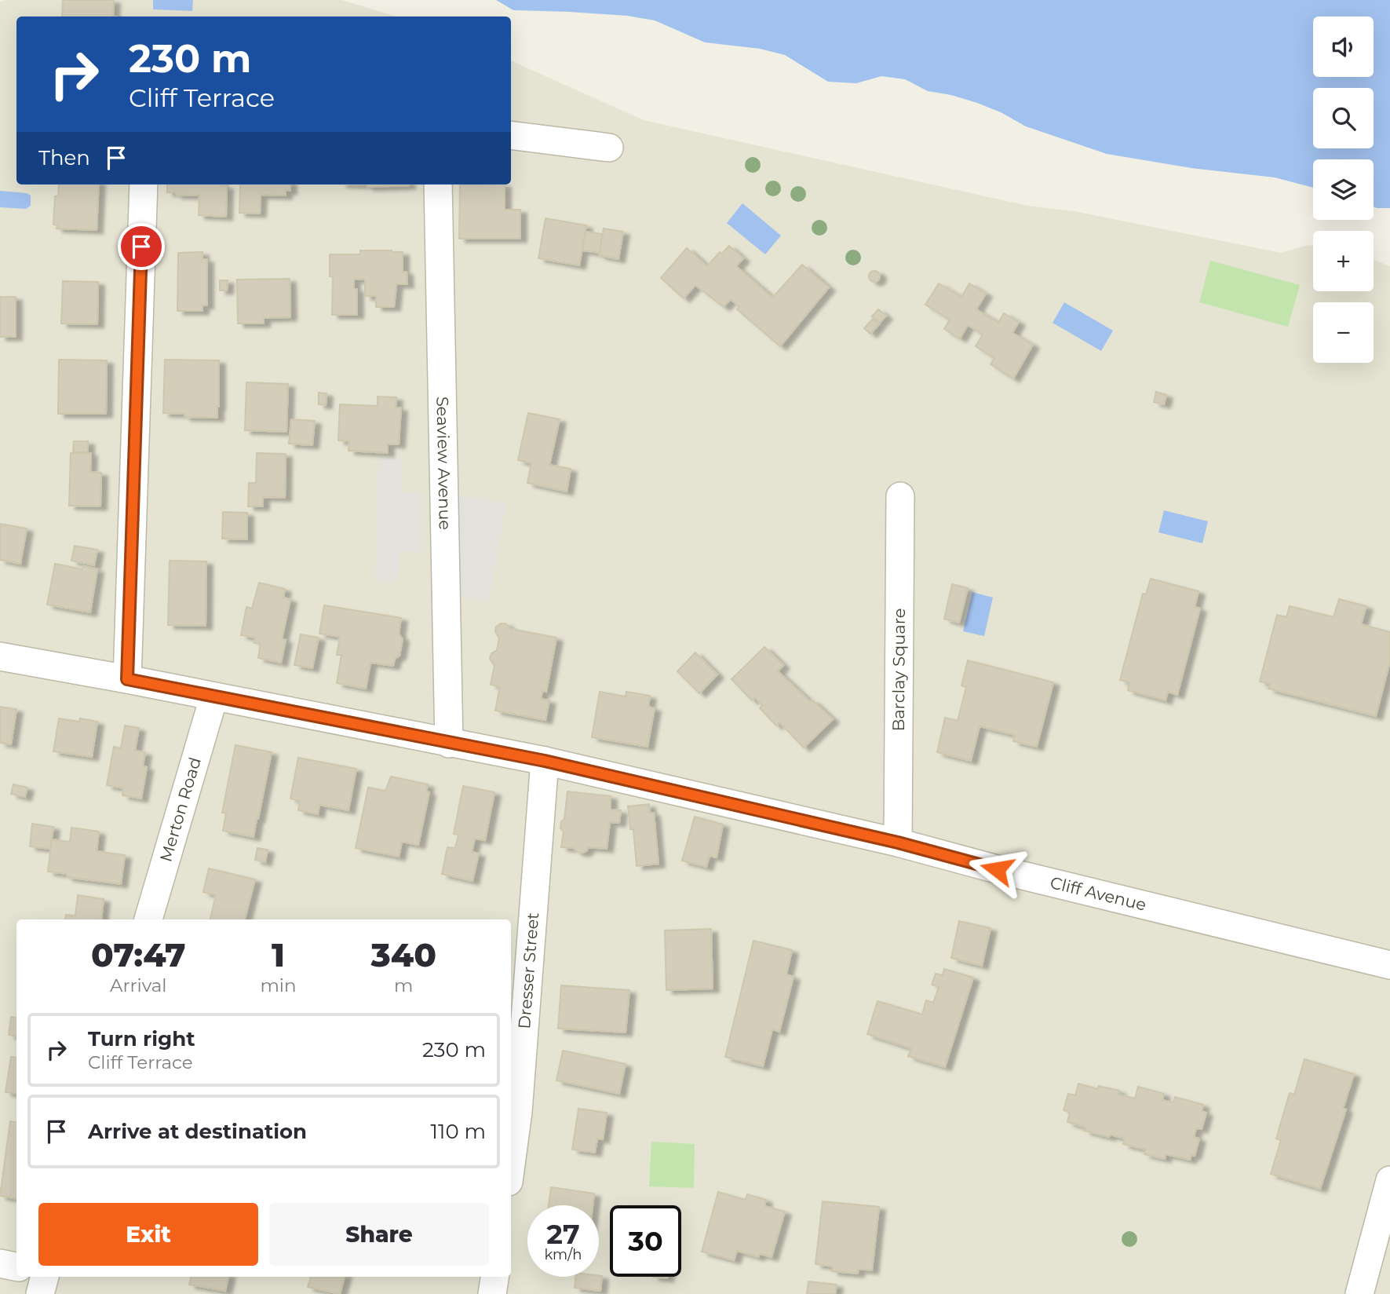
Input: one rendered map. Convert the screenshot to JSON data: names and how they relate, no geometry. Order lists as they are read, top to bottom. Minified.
{"streets":{"street":["Seaview Avenue","Barclay Square","Merton Road","Cliff Avenue","Dresser Street"]},"crossings":[["Seaview Avenue","Cliff Avenue"],["Barclay Square","Cliff Avenue"],["Merton Road","Cliff Avenue"],["Cliff Avenue","Dresser Street"]],"page":{"map_buttons":["+","−"],"turn":["230 m","Cliff Terrace"],"then":"Then","eta":["07:47","Arrival","1","min","340","m"],"list":[{"name":"Turn right","note":"Cliff Terrace","value":"230 m"},{"name":"Arrive at destination","value":"110 m"}],"buttons":["Exit","Share"],"speed":"27 km/h","limit":"30"}}
